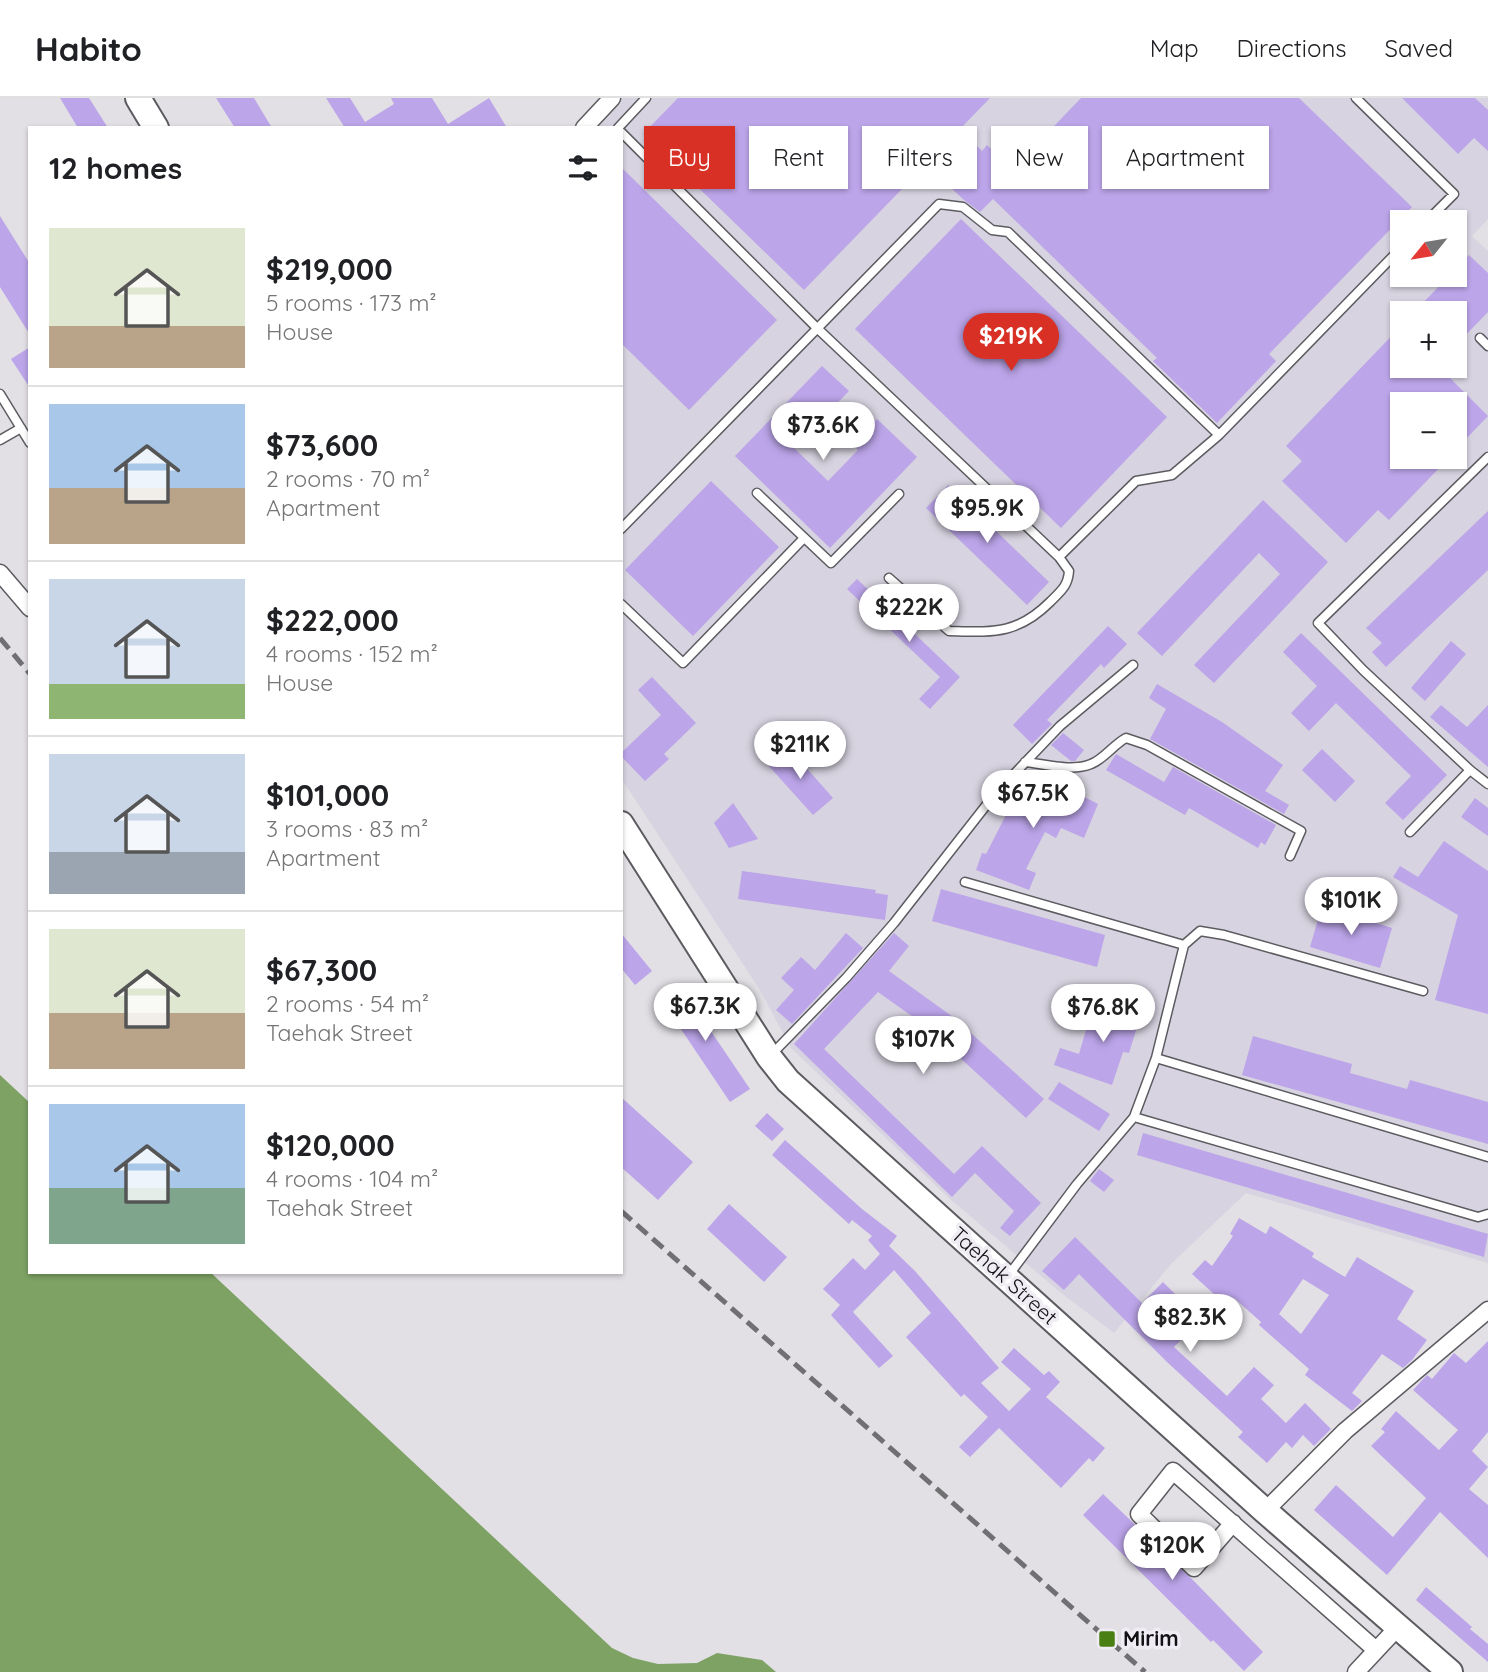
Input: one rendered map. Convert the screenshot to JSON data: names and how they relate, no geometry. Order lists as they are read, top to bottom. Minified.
{"streets":{"main road":["Taehak Street"]},"places":{"transit":["Mirim"]},"north":"bottom left","page":{"header":"Habito","nav":["Map","Directions","Saved"],"chip":["Buy","Rent","Filters","New","Apartment"],"heading":"12 homes","map_buttons":["+","−"],"list":[{"name":"$219,000","note":"5 rooms · 173 m² · House"},{"name":"$73,600","note":"2 rooms · 70 m² · Apartment"},{"name":"$222,000","note":"4 rooms · 152 m² · House"},{"name":"$101,000","note":"3 rooms · 83 m² · Apartment"},{"name":"$67,300","note":"2 rooms · 54 m² · Taehak Street"},{"name":"$120,000","note":"4 rooms · 104 m² · Taehak Street"}],"price":["$219K","$73.6K","$95.9K","$222K","$211K","$67.5K","$101K","$67.3K","$76.8K","$107K","$82.3K","$120K"]}}
